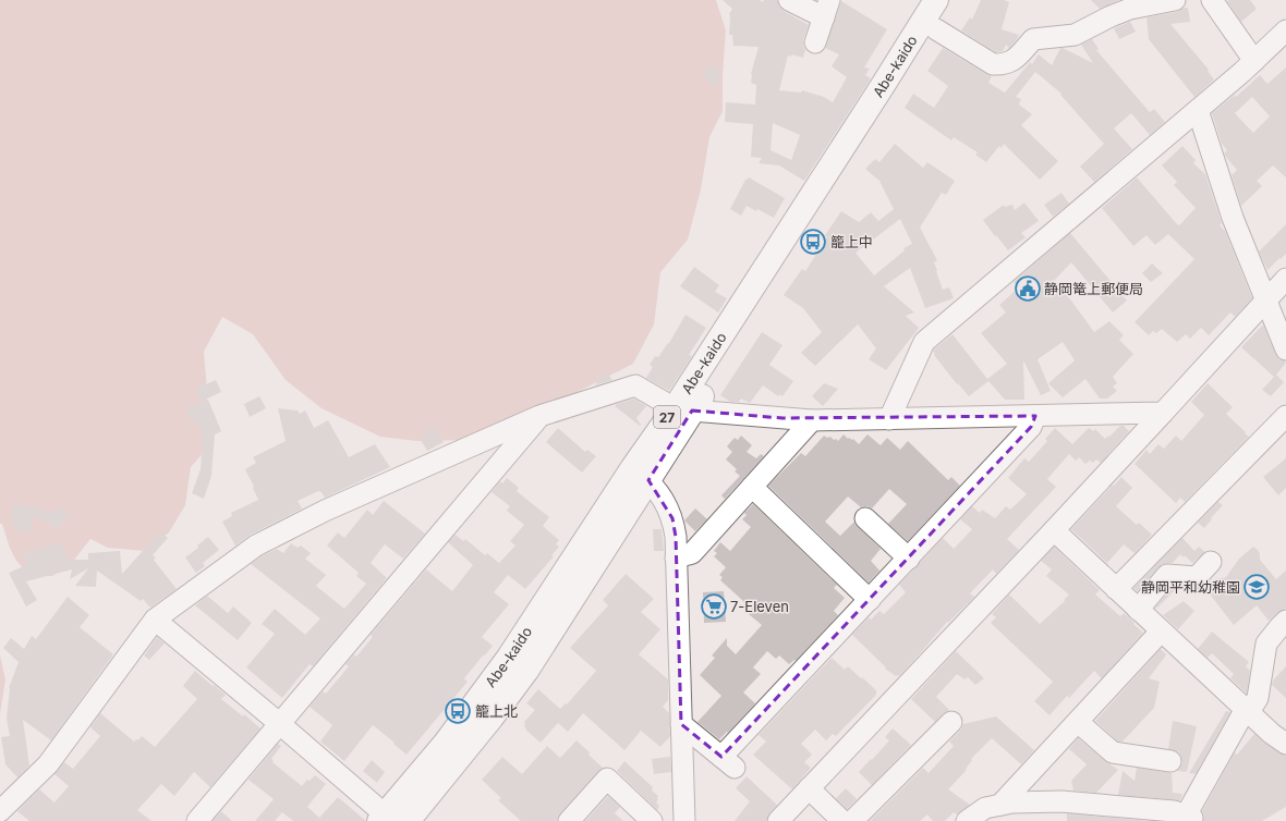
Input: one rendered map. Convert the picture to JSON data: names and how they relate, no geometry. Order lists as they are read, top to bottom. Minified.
{"streets":{"main road":["Abe-kaido","27"]},"places":{"bus stop":["籠上中","籠上北"],"public building":["静岡篭上郵便局"],"school or university":["静岡平和幼稚園"],"supermarket":["7-Eleven"]}}
